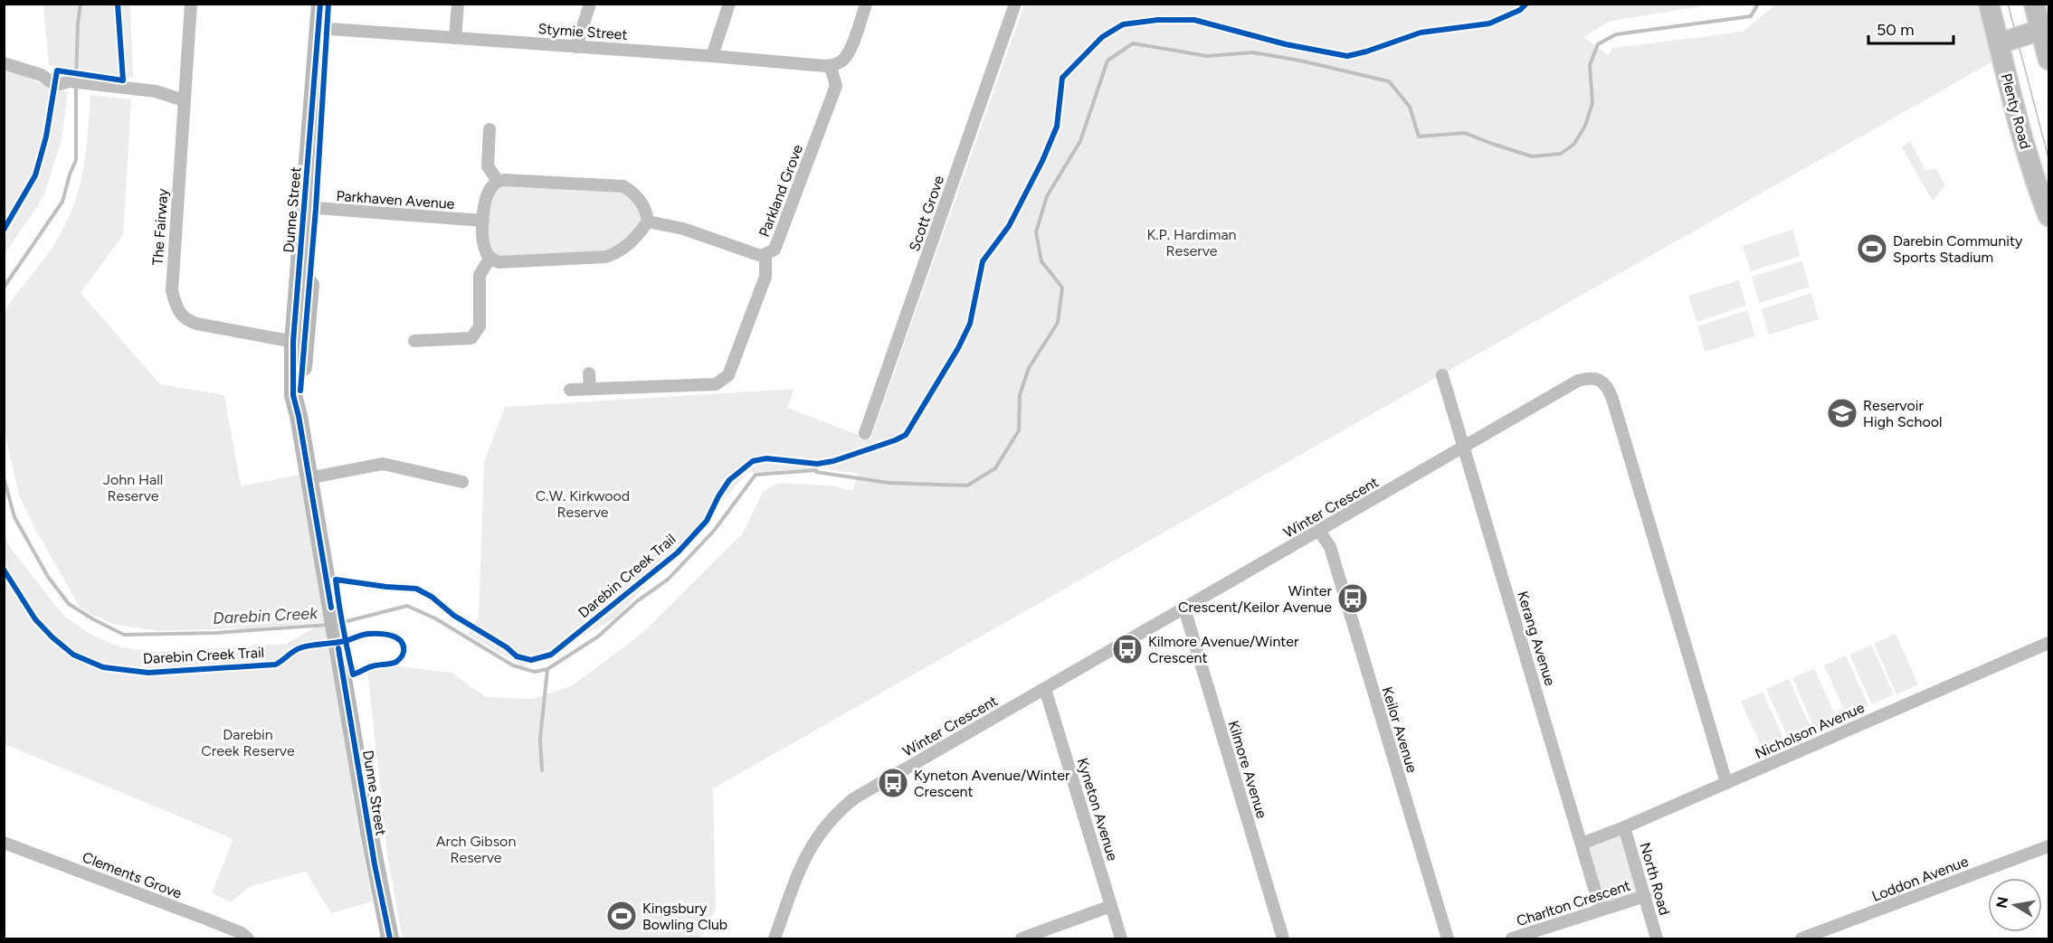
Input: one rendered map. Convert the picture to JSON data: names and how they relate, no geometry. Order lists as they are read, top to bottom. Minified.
{"streets":{"highway":["Plenty Road"],"main road":["Dunne Street"],"street":["Stymie Street","Parkland Grove","Parkhaven Avenue","Scott Grove","The Fairway","Winter Crescent","Kerang Avenue","Keilor Avenue","Nicholson Avenue","Kilmore Avenue","Kyneton Avenue","Clements Grove","North Road","Loddon Avenue","Charlton Crescent"],"cycle path":["Darebin Creek Trail"]},"crossings":[["Stymie Street","Parkland Grove"],["Stymie Street","Dunne Street"],["Parkhaven Avenue","Dunne Street"],["Dunne Street","The Fairway"],["Winter Crescent","Kerang Avenue"],["Winter Crescent","Keilor Avenue"],["Winter Crescent","Nicholson Avenue"],["Winter Crescent","Kilmore Avenue"],["Winter Crescent","Kyneton Avenue"],["Kerang Avenue","Nicholson Avenue"],["Kerang Avenue","Charlton Crescent"],["Nicholson Avenue","North Road"],["North Road","Charlton Crescent"]],"water":["Darebin Creek"],"parks":["K.P. Hardiman Reserve","John Hall Reserve","C.W. Kirkwood Reserve","Darebin Creek Reserve","Arch Gibson Reserve"],"places":{"sports":["Darebin Community Sports Stadium","Kingsbury Bowling Club"],"school or university":["Reservoir High School"],"bus stop":["Winter Crescent/Keilor Avenue","Kilmore Avenue/Winter Crescent","Kyneton Avenue/Winter Crescent"]},"scale_bar":"50 m","north":"left"}
